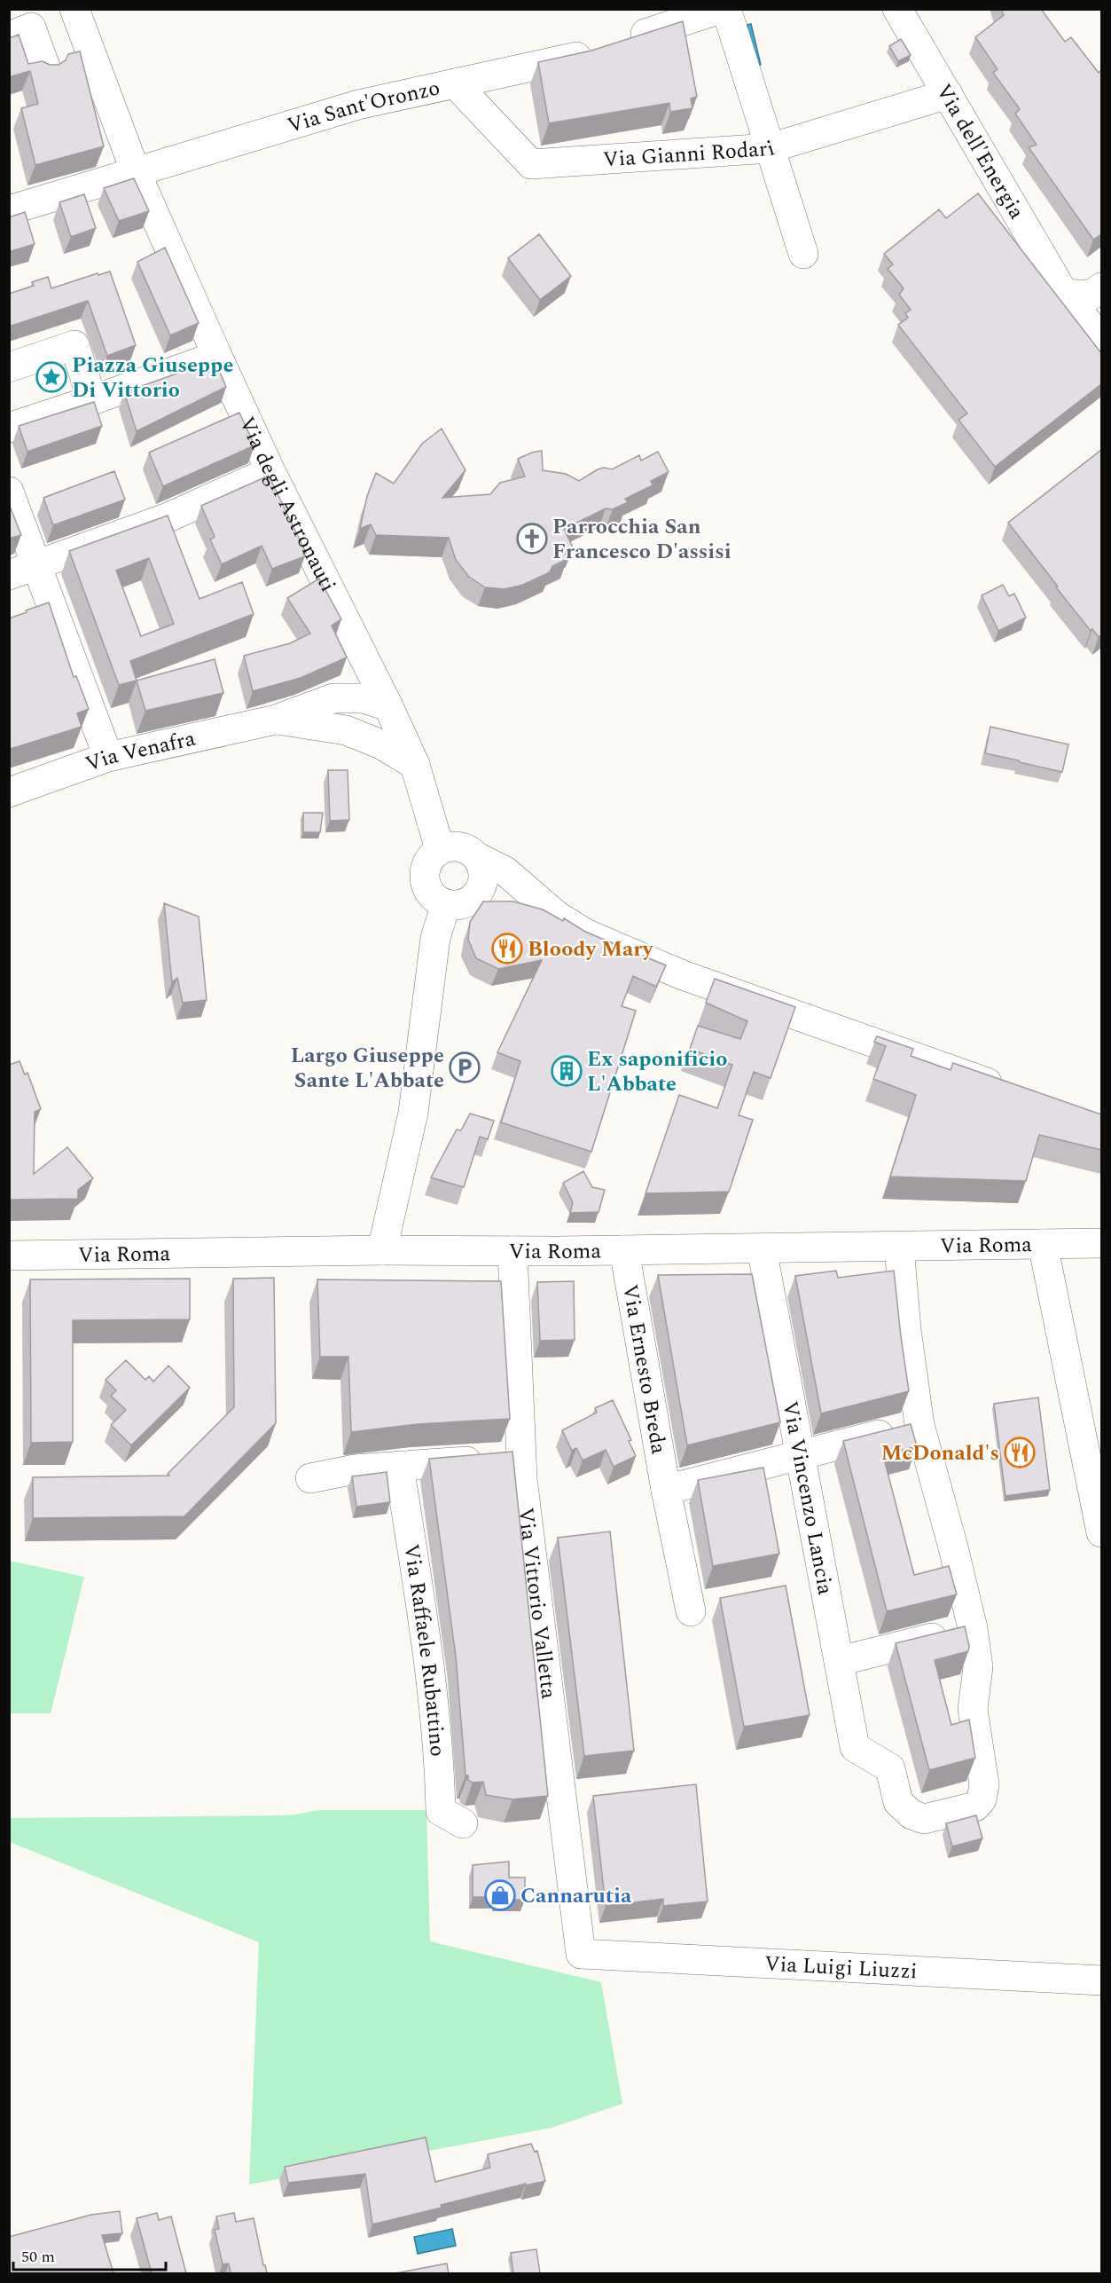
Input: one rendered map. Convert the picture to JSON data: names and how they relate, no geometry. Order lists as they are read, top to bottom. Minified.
{"streets":{"street":["Via Sant'Oronzo","Via Gianni Rodari","Via dell'Energia","Via degli Astronauti","Via Venafra","Via Roma","Via Ernesto Breda","Via Vincenzo Lancia","Via Vittorio Valletta","Via Raffaele Rubattino","Via Luigi Liuzzi"]},"crossings":[["Via Sant'Oronzo","Via Gianni Rodari"],["Via Sant'Oronzo","Via degli Astronauti"],["Via Gianni Rodari","Via dell'Energia"],["Via degli Astronauti","Via Venafra"],["Via Roma","Via Ernesto Breda"],["Via Roma","Via Vincenzo Lancia"],["Via Roma","Via Vittorio Valletta"],["Via Vittorio Valletta","Via Luigi Liuzzi"]],"places":{"place":["Piazza Giuseppe Di Vittorio"],"church":["Parrocchia San Francesco D'assisi"],"restaurant":["Bloody Mary","McDonald's"],"parking":["Largo Giuseppe Sante L'Abbate"],"building":["Ex saponificio L'Abbate"],"shop":["Cannarutia"]},"scale_bar":"50 m"}
